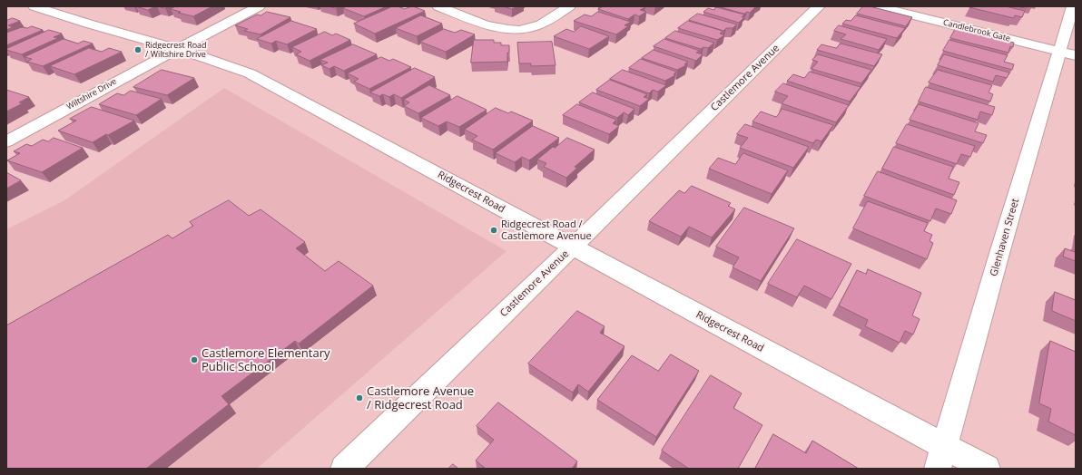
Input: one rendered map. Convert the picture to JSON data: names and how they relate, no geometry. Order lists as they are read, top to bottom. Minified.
{"streets":{"street":["Candlebrook Gate","Castlemore Avenue","Wiltshire Drive","Ridgecrest Road","Glenhaven Street"]},"crossings":[["Candlebrook Gate","Glenhaven Street"],["Castlemore Avenue","Ridgecrest Road"],["Wiltshire Drive","Ridgecrest Road"],["Ridgecrest Road","Glenhaven Street"]],"places":["Ridgecrest Road / Wiltshire Drive","Ridgecrest Road / Castlemore Avenue","Castlemore Elementary Public School","Castlemore Avenue / Ridgecrest Road"]}
